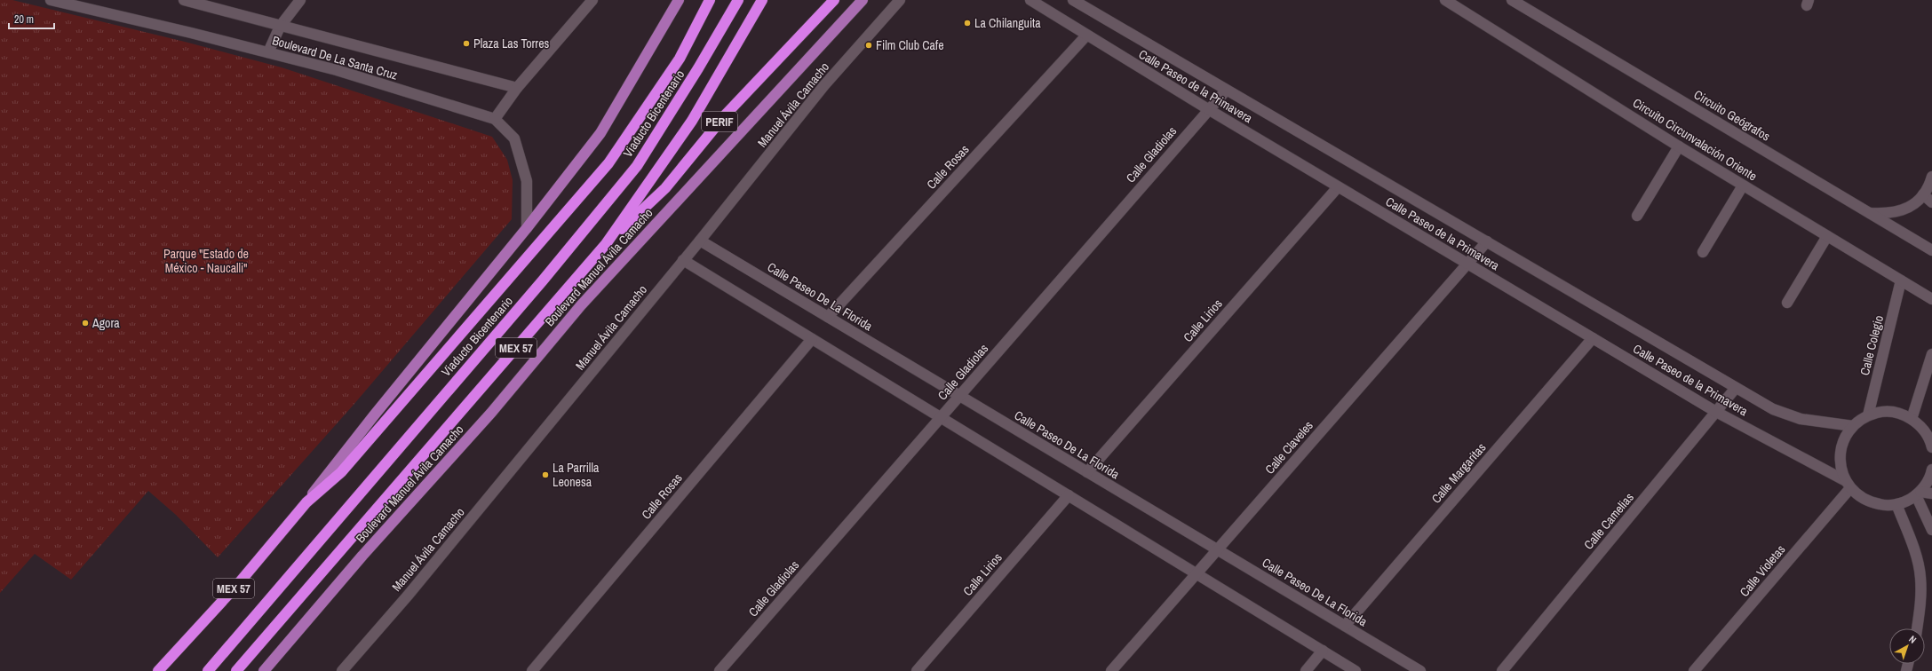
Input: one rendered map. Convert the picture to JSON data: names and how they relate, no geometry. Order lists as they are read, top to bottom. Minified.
{"streets":{"highway":["Viaducto Bicentenario","PERIF","Boulevard Manuel Ávila Camacho","MEX 57"],"street":["Boulevard De La Santa Cruz","Calle Paseo de la Primavera","Manuel Ávila Camacho","Circuito Geógrafos","Circuito Circunvalación Oriente","Calle Gladiolas","Calle Rosas","Calle Paseo De La Florida","Calle Lirios","Calle Colegio","Calle Claveles","Calle Margaritas","Calle Camelias","Calle Violetas"]},"crossings":[["Calle Paseo de la Primavera","Calle Gladiolas"],["Calle Paseo de la Primavera","Calle Rosas"],["Calle Paseo de la Primavera","Calle Lirios"],["Calle Paseo de la Primavera","Calle Claveles"],["Calle Paseo de la Primavera","Calle Margaritas"],["Calle Paseo de la Primavera","Calle Camelias"],["Calle Paseo de la Primavera","Calle Violetas"],["Manuel Ávila Camacho","Calle Paseo De La Florida"],["PERIF","Boulevard Manuel Ávila Camacho"],["Circuito Circunvalación Oriente","Calle Colegio"],["Calle Gladiolas","Calle Paseo De La Florida"],["Calle Rosas","Calle Paseo De La Florida"],["Calle Paseo De La Florida","Calle Lirios"],["Calle Paseo De La Florida","Calle Claveles"],["Calle Paseo De La Florida","Calle Margaritas"]],"parks":["Parque \"Estado de México - Naucalli\""],"places":["La Chilanguita","Plaza Las Torres","Film Club Cafe","Agora","La Parrilla Leonesa"],"scale_bar":"20 m","north":"top right"}
